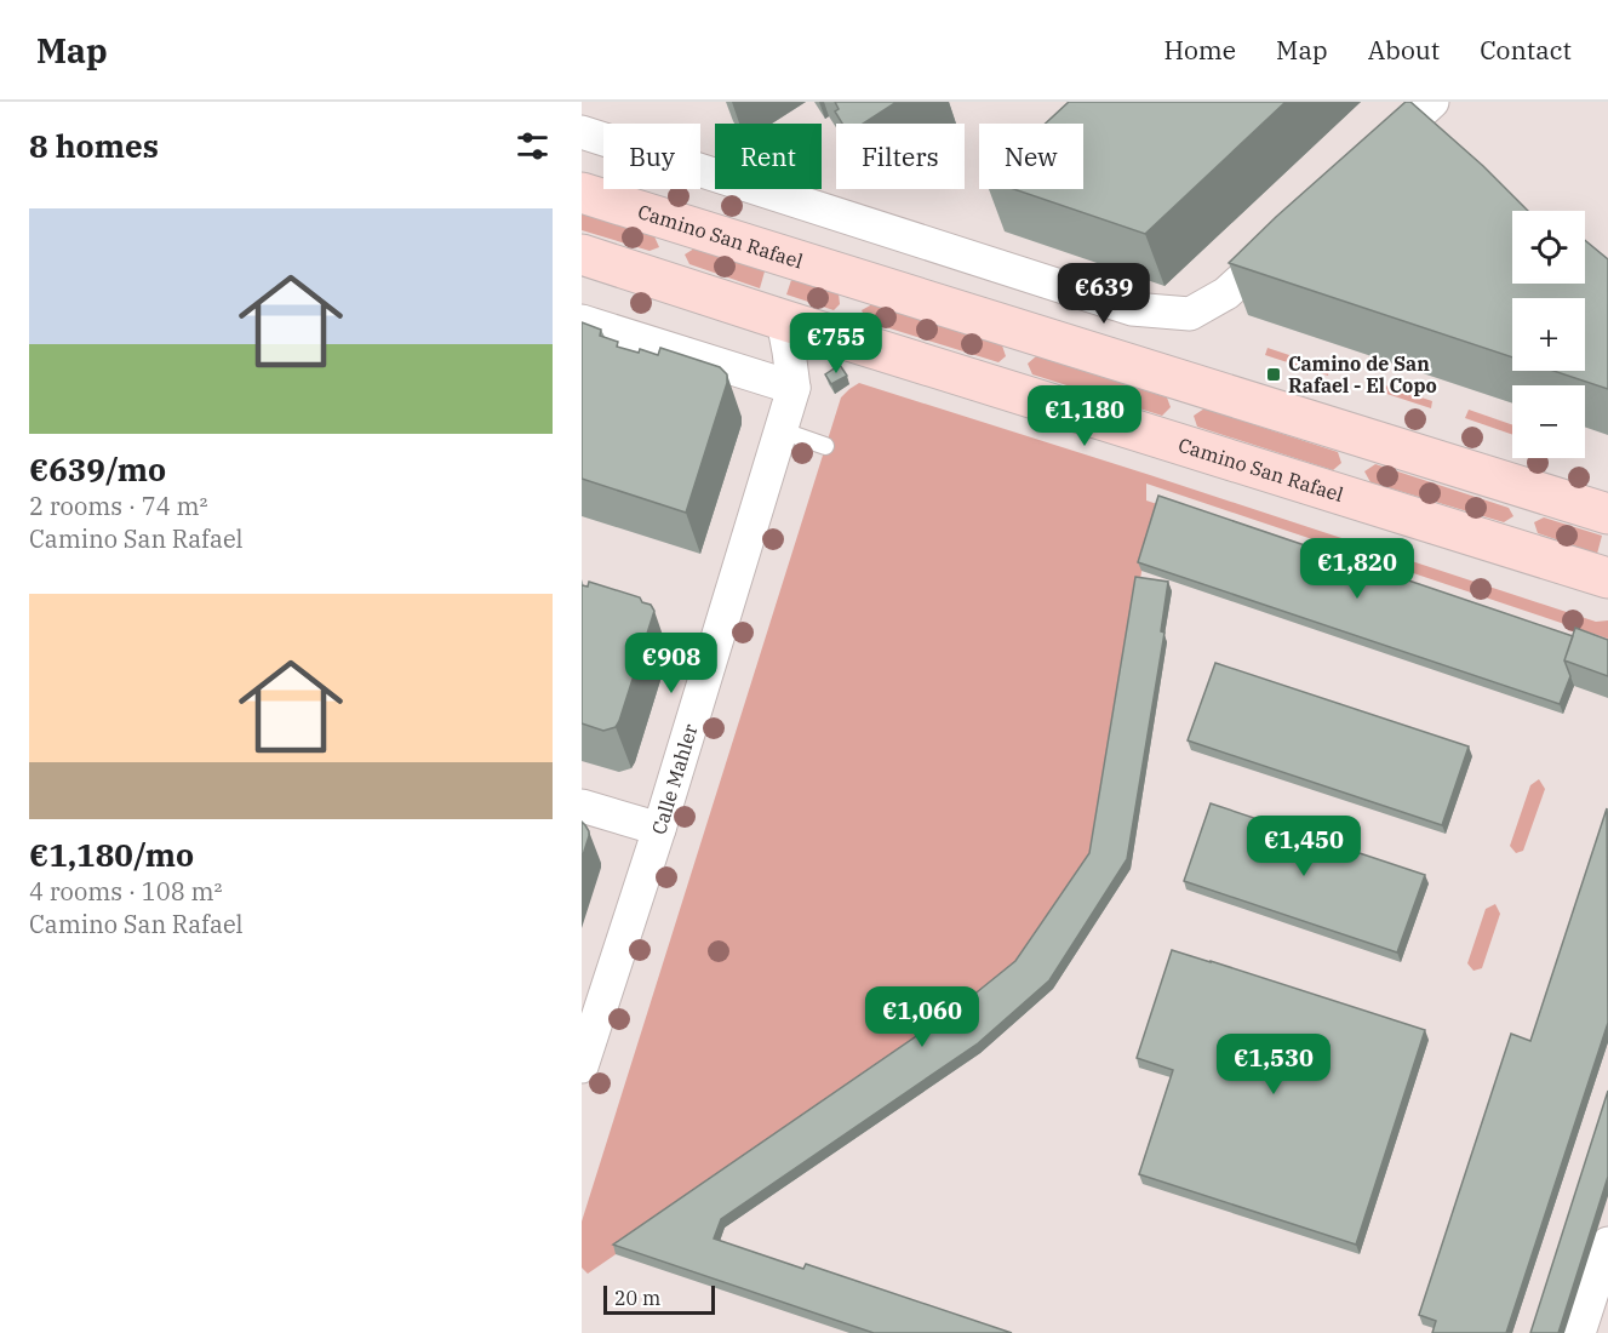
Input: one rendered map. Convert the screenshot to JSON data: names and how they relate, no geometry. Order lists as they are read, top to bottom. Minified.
{"streets":{"main road":["Camino San Rafael"],"street":["Calle Mahler"]},"crossings":[["Camino San Rafael","Calle Mahler"]],"places":{"transit":["Camino de San Rafael - El Copo"]},"scale_bar":"20 m","page":{"header":"Map","nav":["Home","Map","About","Contact"],"heading":"8 homes","chip":["Buy","Rent","Filters","New"],"list":[{"name":"€639/mo","note":"2 rooms · 74 m² · Camino San Rafael"},{"name":"€1,180/mo","note":"4 rooms · 108 m² · Camino San Rafael"}],"map_buttons":["+","−"],"price":["€639","€755","€1,180","€1,820","€908","€1,450","€1,060","€1,530"],"scale":"20 m"}}
